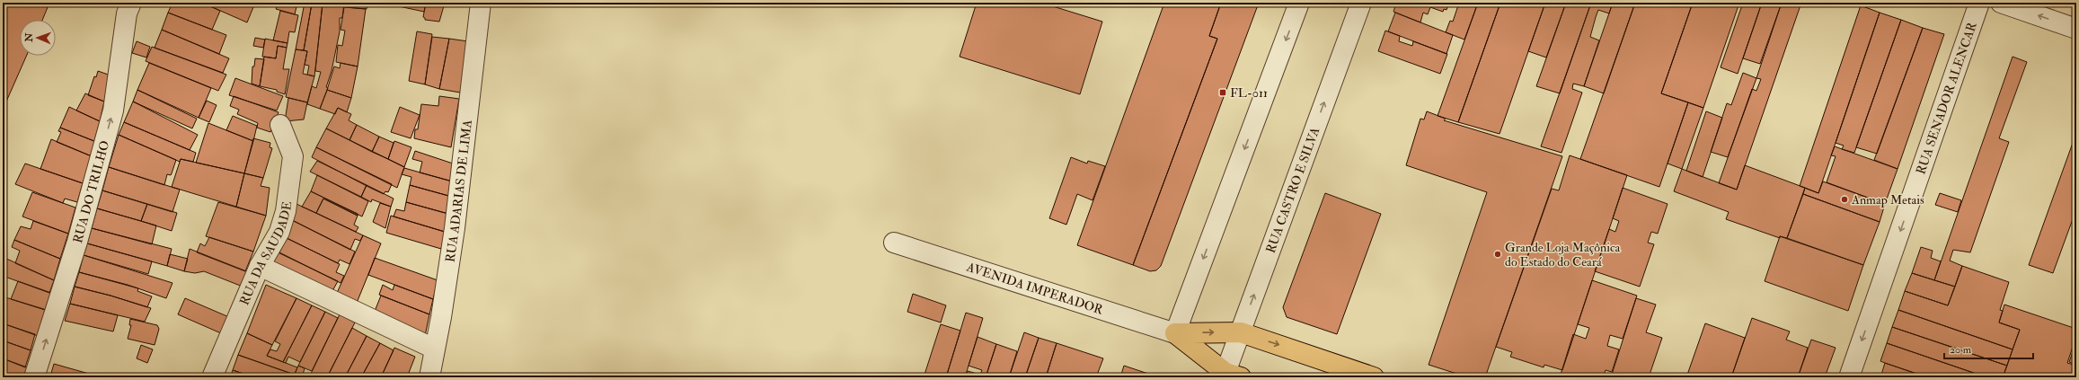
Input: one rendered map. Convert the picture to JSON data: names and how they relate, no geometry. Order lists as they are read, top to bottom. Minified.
{"streets":{"main road":["AVENIDA IMPERADOR"],"street":["RUA SENADOR ALENCAR","RUA ADARIAS DE LIMA","RUA CASTRO E SILVA","RUA DO TRILHO","RUA DA SAUDADE"]},"crossings":[["RUA CASTRO E SILVA","AVENIDA IMPERADOR"]],"one_way":["RUA SENADOR ALENCAR","RUA DO TRILHO","AVENIDA IMPERADOR"],"places":{"transit":["FL-011"],"other":["Anmap Metais","Grande Loja Maçônica do Estado do Ceará"]},"scale_bar":"20 m","north":"left"}
